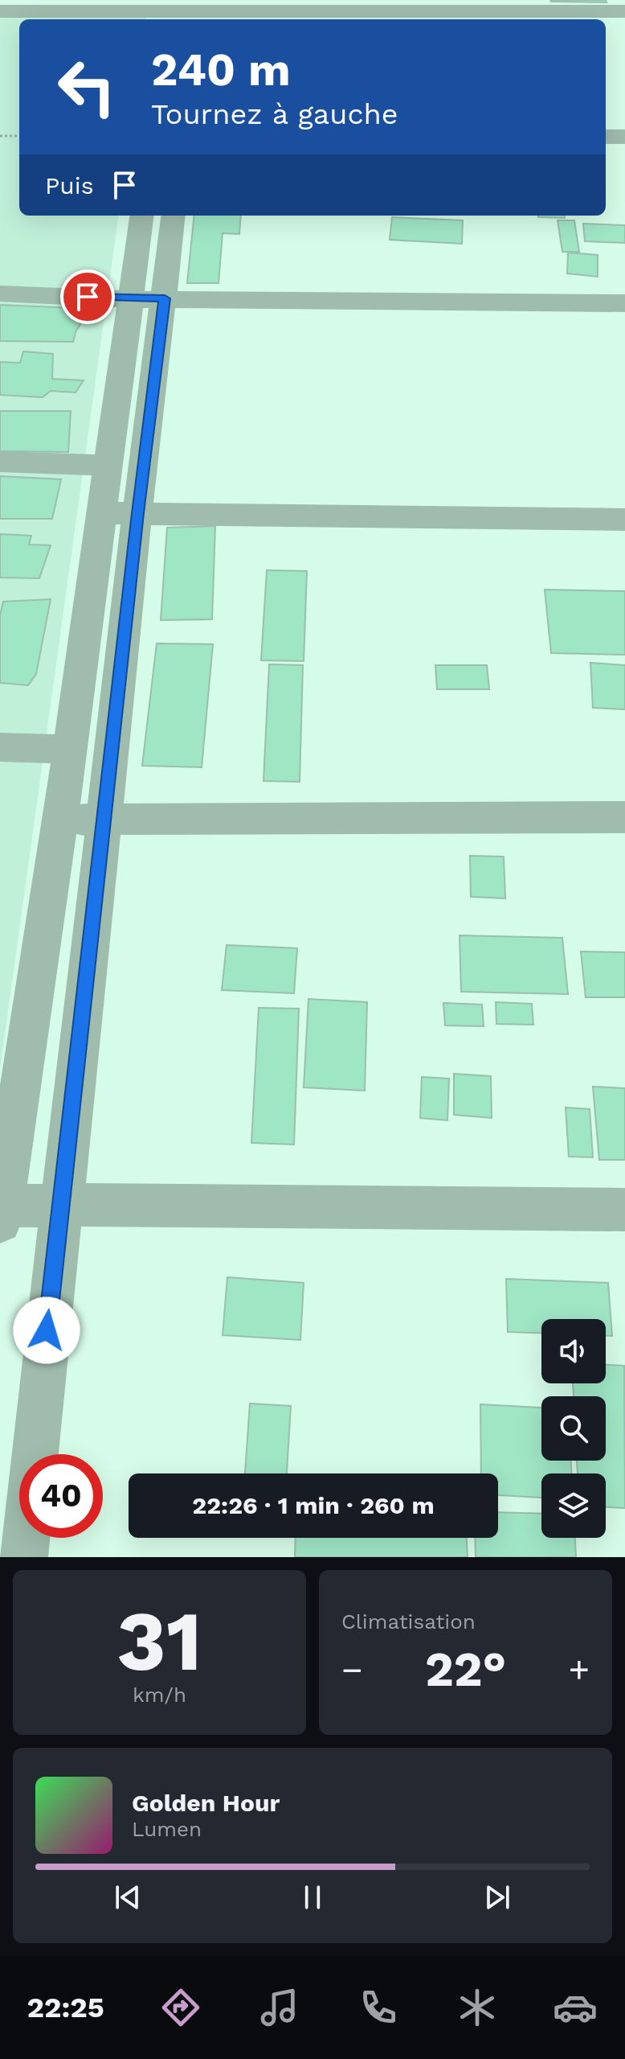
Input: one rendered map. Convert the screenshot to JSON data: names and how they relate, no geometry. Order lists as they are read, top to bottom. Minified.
{"page":{"turn":["240 m","Tournez à gauche"],"then":"Puis","limit":"40","trip":"22:26 · 1 min · 260 m","tile":[["31","km/h"],"Climatisation"],"heat":["−","22°","+"],"song":["Golden Hour","Lumen"],"tabs":"22:25"}}
